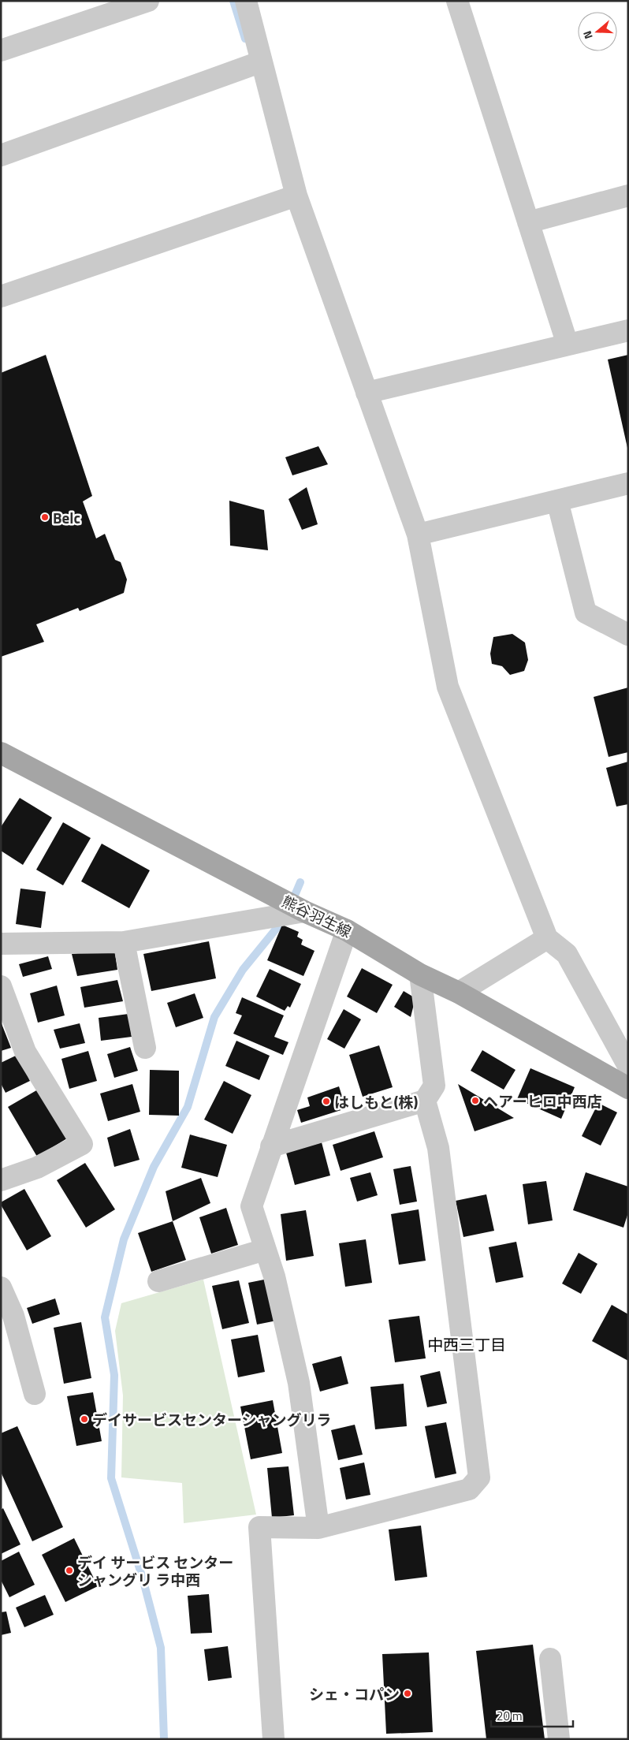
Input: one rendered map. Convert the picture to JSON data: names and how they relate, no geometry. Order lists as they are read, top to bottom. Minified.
{"streets":{"main road":["熊谷羽生線"]},"districts":["中西三丁目"],"places":["Belc","ヘアーヒロ中西店","はしもと(株)","デイサービスセンターシャングリラ","デイ サービス センター シャングリ ラ中西","シェ・コパン"],"scale_bar":"20 m","north":"left"}
